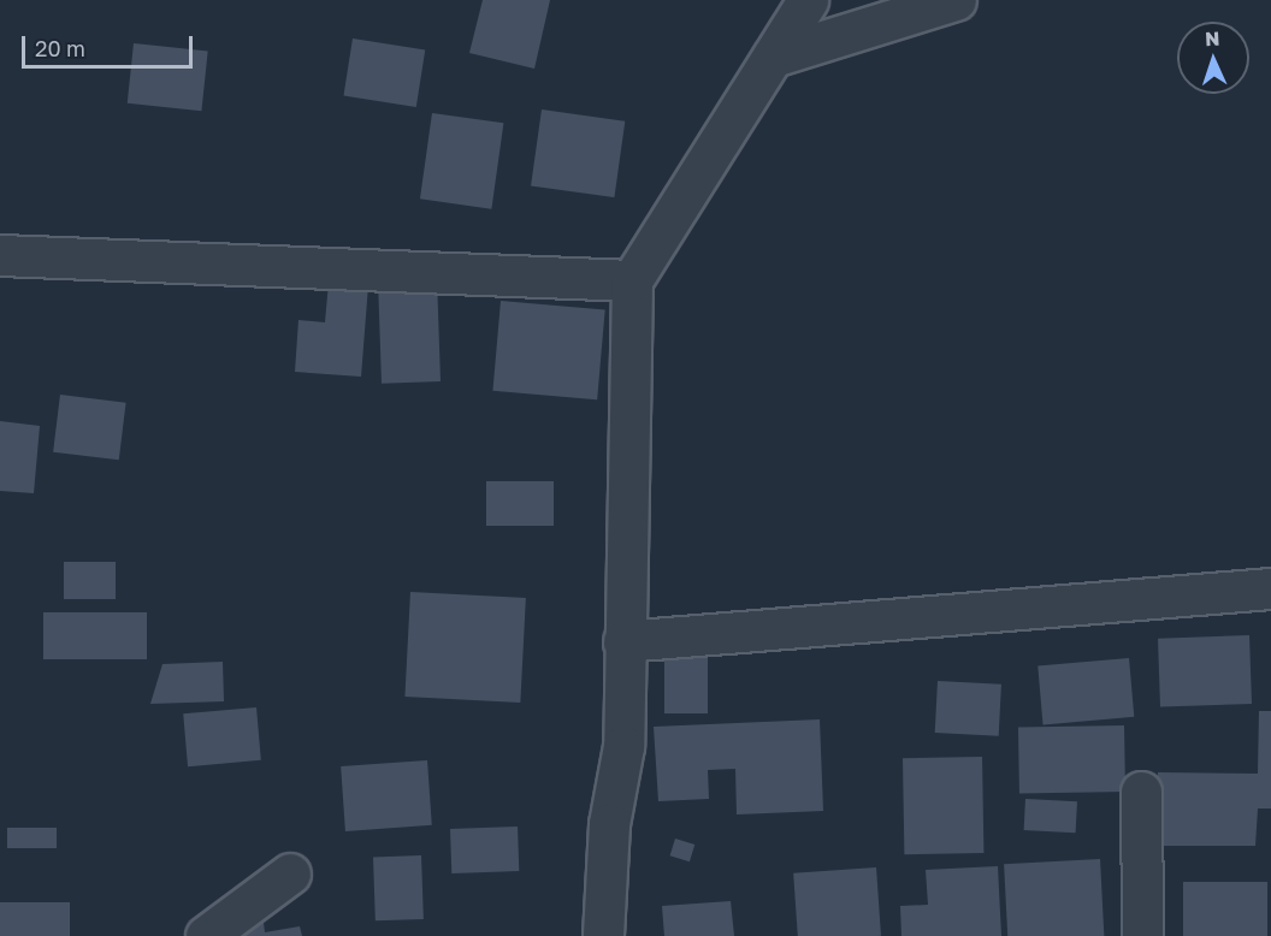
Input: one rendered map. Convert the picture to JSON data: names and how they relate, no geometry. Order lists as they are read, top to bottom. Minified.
{"scale_bar":"20 m","north":"top"}
